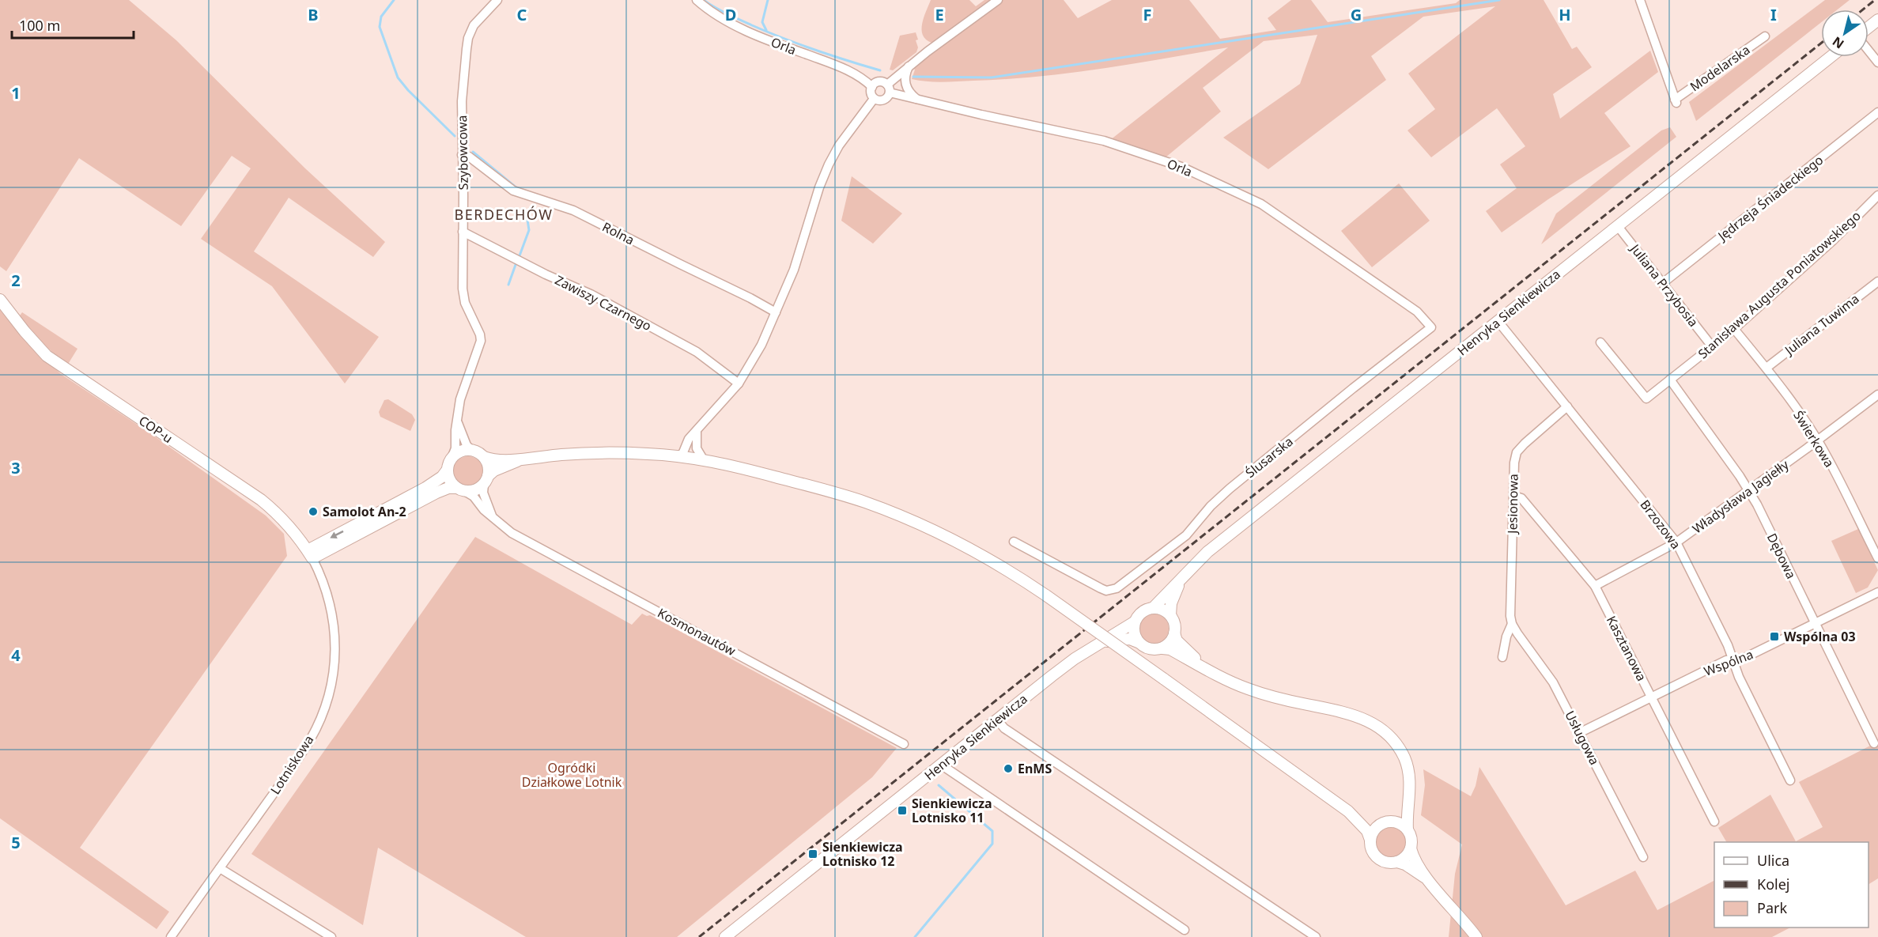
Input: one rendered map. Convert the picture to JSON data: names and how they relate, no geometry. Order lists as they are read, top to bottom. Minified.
{"streets":{"main road":["Henryka Sienkiewicza","COP-u"],"street":["Orla","Modelarska","Szybowcowa","Jędrzeja Śniadeckiego","Rolna","Stanisława Augusta Poniatowskiego","Juliana Przybosia","Zawiszy Czarnego","Juliana Tuwima","Świerkowa","Ślusarska","Władysława Jagiełły","Jesionowa","Brzozowa","Dębowa","Kosmonautów","Kasztanowa","Wspólna","Usługowa","Lotniskowa"]},"crossings":[["Orla","Ślusarska"],["Szybowcowa","Rolna"],["Szybowcowa","Zawiszy Czarnego"],["Szybowcowa","Kosmonautów"],["Jędrzeja Śniadeckiego","Juliana Przybosia"],["Stanisława Augusta Poniatowskiego","Juliana Przybosia"],["Stanisława Augusta Poniatowskiego","Świerkowa"],["Stanisława Augusta Poniatowskiego","Dębowa"],["Juliana Przybosia","Henryka Sienkiewicza"],["Henryka Sienkiewicza","Brzozowa"],["Juliana Tuwima","Świerkowa"],["COP-u","Lotniskowa"],["Świerkowa","Władysława Jagiełły"],["Władysława Jagiełły","Brzozowa"],["Władysława Jagiełły","Dębowa"],["Władysława Jagiełły","Kasztanowa"],["Jesionowa","Brzozowa"],["Jesionowa","Kasztanowa"],["Jesionowa","Usługowa"],["Brzozowa","Wspólna"],["Dębowa","Wspólna"],["Kasztanowa","Wspólna"],["Wspólna","Usługowa"]],"districts":["BERDECHÓW"],"parks":["Ogródki Działkowe Lotnik"],"places":{"other":["Samolot An-2","EnMS"],"transit":["Wspólna 03","Sienkiewicza Lotnisko 11","Sienkiewicza Lotnisko 12"]},"legend":["Ulica","Kolej","Park"],"scale_bar":"100 m","north":"bottom left","grid":{"columns":["B","C","D","E","F","G","H","I"],"rows":["1","2","3","4","5"]}}
